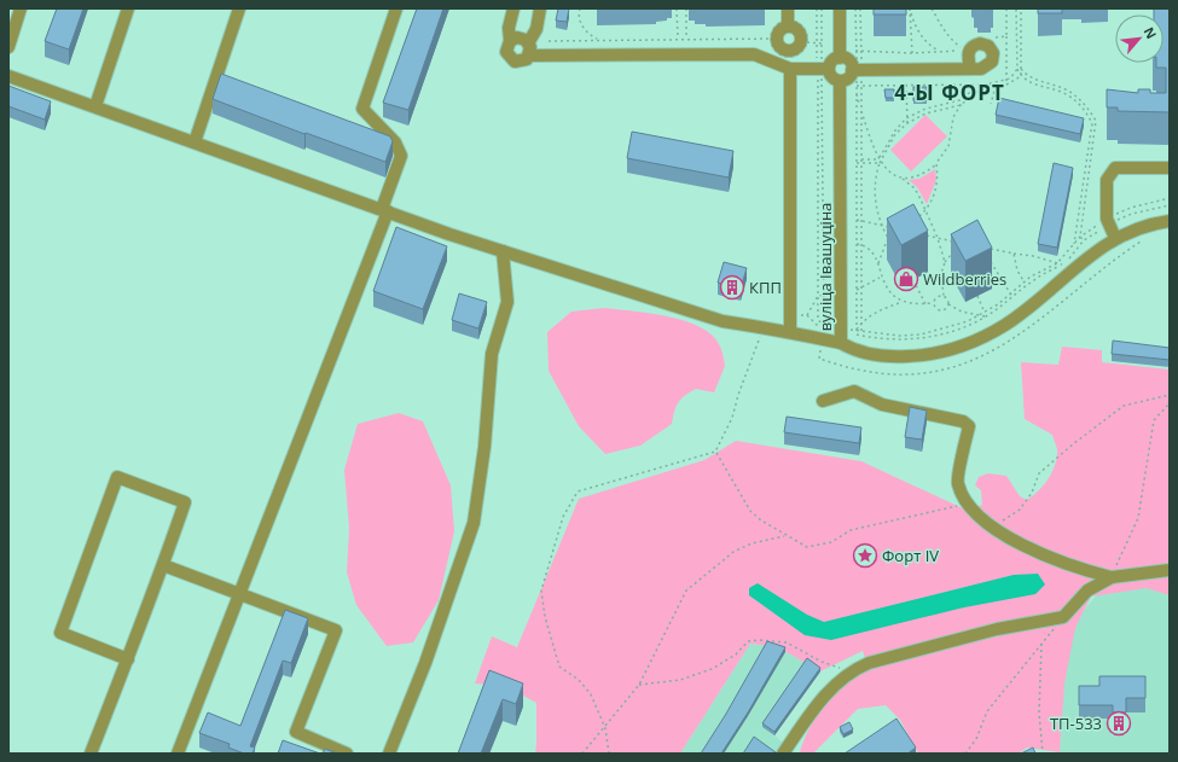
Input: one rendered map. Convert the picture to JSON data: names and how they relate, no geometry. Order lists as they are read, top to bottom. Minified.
{"streets":{"street":["вуліца Івашуціна"]},"districts":["4-Ы ФОРТ"],"places":{"shop":["Wildberries"],"building":["КПП","ТП-533"],"place":["Форт IV"]},"north":"top right"}
